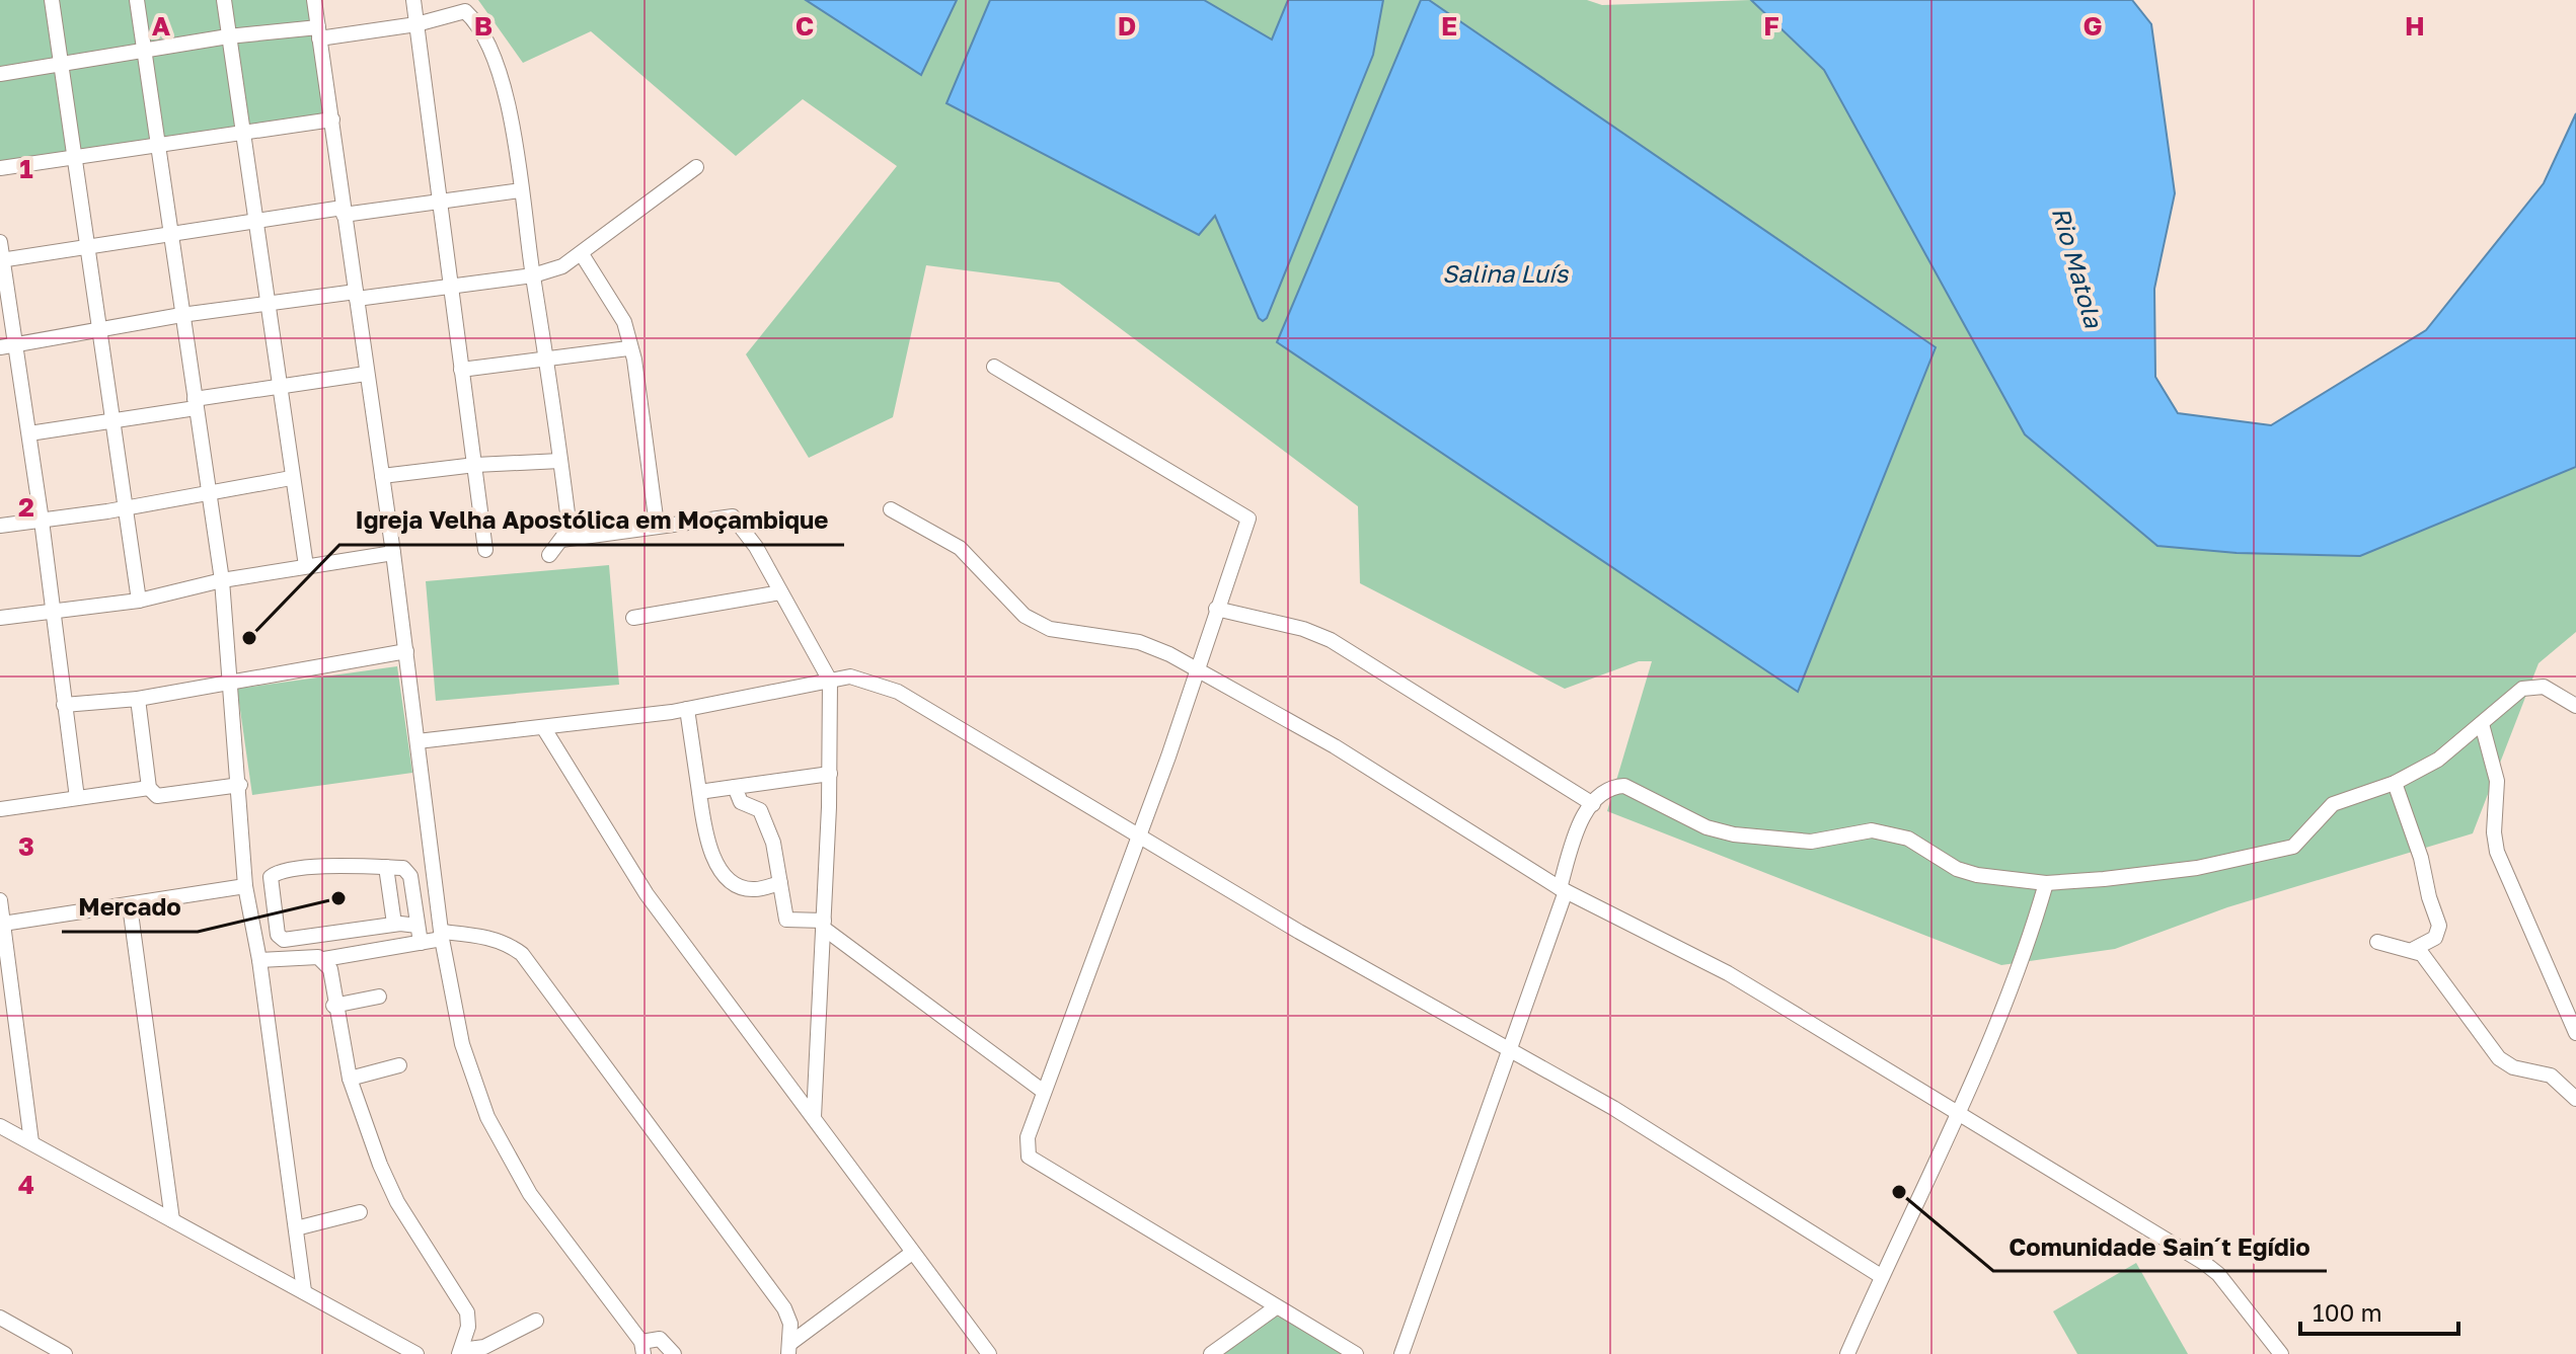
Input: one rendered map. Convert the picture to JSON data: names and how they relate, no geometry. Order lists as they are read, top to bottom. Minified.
{"water":["Rio Matola","Salina Luís"],"places":["Igreja Velha Apostólica em Moçambique","Mercado","Comunidade Sain´t Egídio"],"scale_bar":"100 m","grid":{"columns":["A","B","C","D","E","F","G","H"],"rows":["1","2","3","4"]}}
